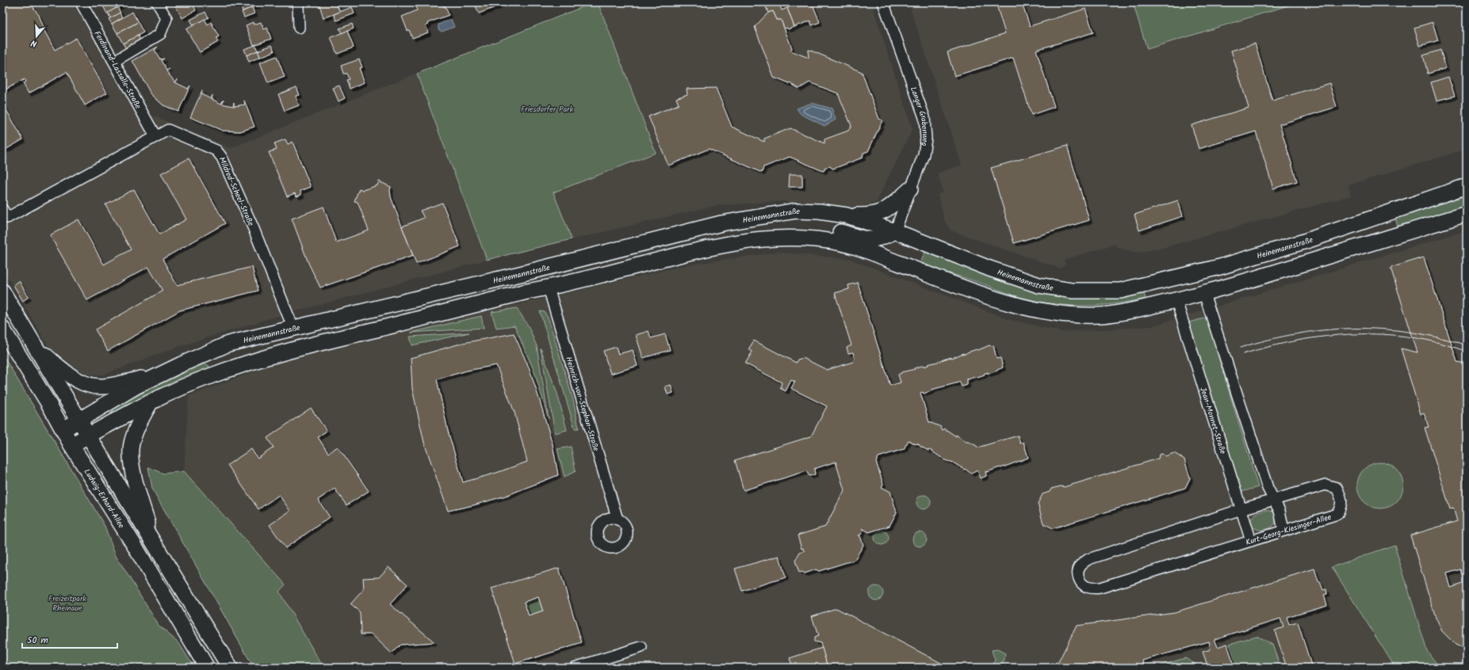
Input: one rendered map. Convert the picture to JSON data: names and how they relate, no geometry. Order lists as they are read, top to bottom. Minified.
{"streets":{"main road":["Heinemannstraße","Ludwig-Erhard-Allee"],"street":["Ferdinand-Lassalle-Straße","Langer Grabenweg","Mildred-Scheel-Straße","Heinrich-von-Stephan-Straße","Jean-Monnet-Straße","Kurt-Georg-Kiesinger-Allee"]},"crossings":[["Ferdinand-Lassalle-Straße","Mildred-Scheel-Straße"],["Langer Grabenweg","Heinemannstraße"],["Mildred-Scheel-Straße","Heinemannstraße"],["Heinemannstraße","Ludwig-Erhard-Allee"],["Jean-Monnet-Straße","Kurt-Georg-Kiesinger-Allee"]],"parks":["Friesdorfer Park","Freizeitpark Rheinaue"],"scale_bar":"50 m","north":"bottom"}
